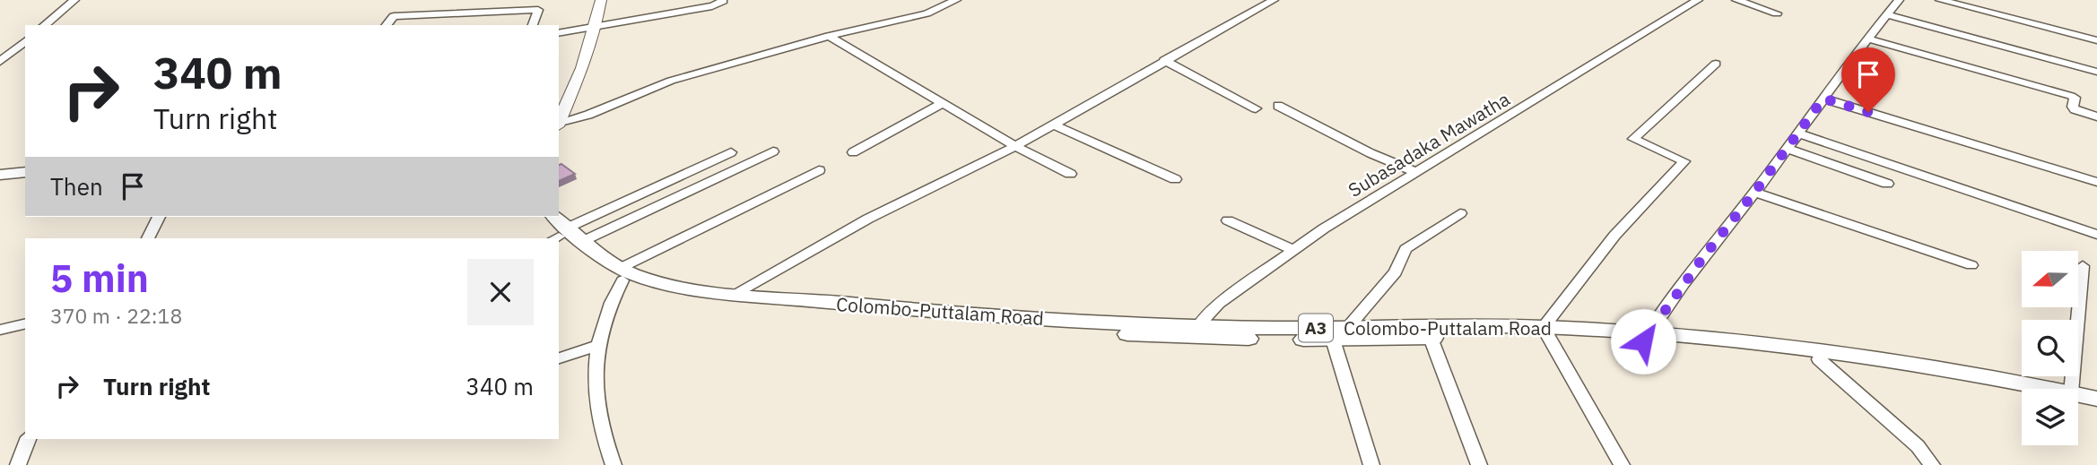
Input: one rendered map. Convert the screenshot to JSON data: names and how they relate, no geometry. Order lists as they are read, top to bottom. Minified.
{"streets":{"highway":["Colombo-Puttalam Road","A3"],"street":["Subasadaka Mawatha"]},"crossings":[["Subasadaka Mawatha","Colombo-Puttalam Road"]],"north":"left","page":{"turn":["340 m","Turn right"],"then":"Then","heading":["5 min","370 m · 22:18"],"list":[{"name":"Turn right","value":"340 m"}]}}
